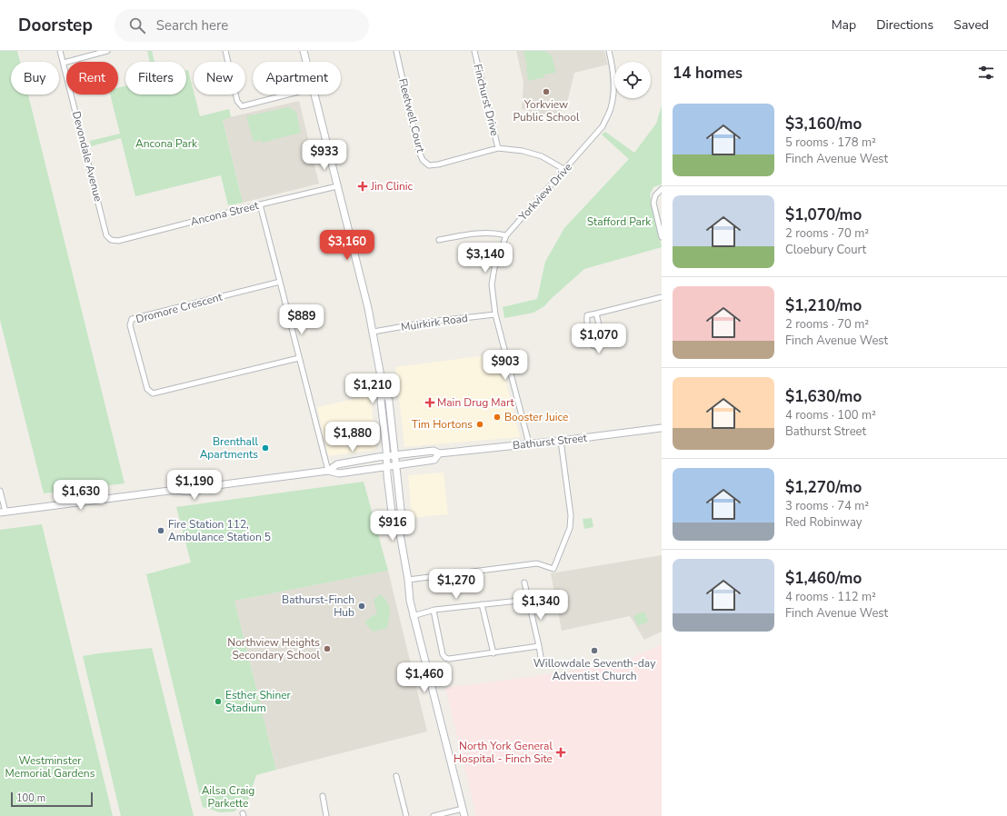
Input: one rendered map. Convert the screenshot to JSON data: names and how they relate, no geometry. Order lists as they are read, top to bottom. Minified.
{"streets":{"main road":["Bathurst Street"],"street":["Finchurst Drive","Fleetwell Court","Devondale Avenue","Yorkview Drive","Ancona Street","Dromore Crescent","Muirkirk Road"]},"crossings":[["Finchurst Drive","Fleetwell Court"],["Fleetwell Court","Yorkview Drive"],["Devondale Avenue","Ancona Street"],["Yorkview Drive","Muirkirk Road"],["Yorkview Drive","Bathurst Street"]],"parks":["Ancona Park","Stafford Park","Westminster Memorial Gardens","Ailsa Craig Parkette"],"places":{"other":["Yorkview Public School","Booster Juice","Tim Hortons","Brenthall Apartments","Fire Station 112, Ambulance Station 5","Bathurst-Finch Hub","Northview Heights Secondary School","Willowdale Seventh-day Adventist Church","Esther Shiner Stadium"],"health":["Jin Clinic","Main Drug Mart","North York General Hospital - Finch Site"]},"scale_bar":"100 m","page":{"header":"Doorstep","search":"Search here","nav":["Map","Directions","Saved"],"heading":"14 homes","chip":["Buy","Rent","Filters","New","Apartment"],"list":[{"name":"$3,160/mo","note":"5 rooms · 178 m² · Finch Avenue West"},{"name":"$1,070/mo","note":"2 rooms · 70 m² · Cloebury Court"},{"name":"$1,210/mo","note":"2 rooms · 70 m² · Finch Avenue West"},{"name":"$1,630/mo","note":"4 rooms · 100 m² · Bathurst Street"},{"name":"$1,270/mo","note":"3 rooms · 74 m² · Red Robinway"},{"name":"$1,460/mo","note":"4 rooms · 112 m² · Finch Avenue West"}],"price":["$933","$3,160","$3,140","$889","$1,070","$903","$1,210","$1,880","$1,190","$1,630","$916","$1,270","$1,340","$1,460"],"scale":"100 m"}}
